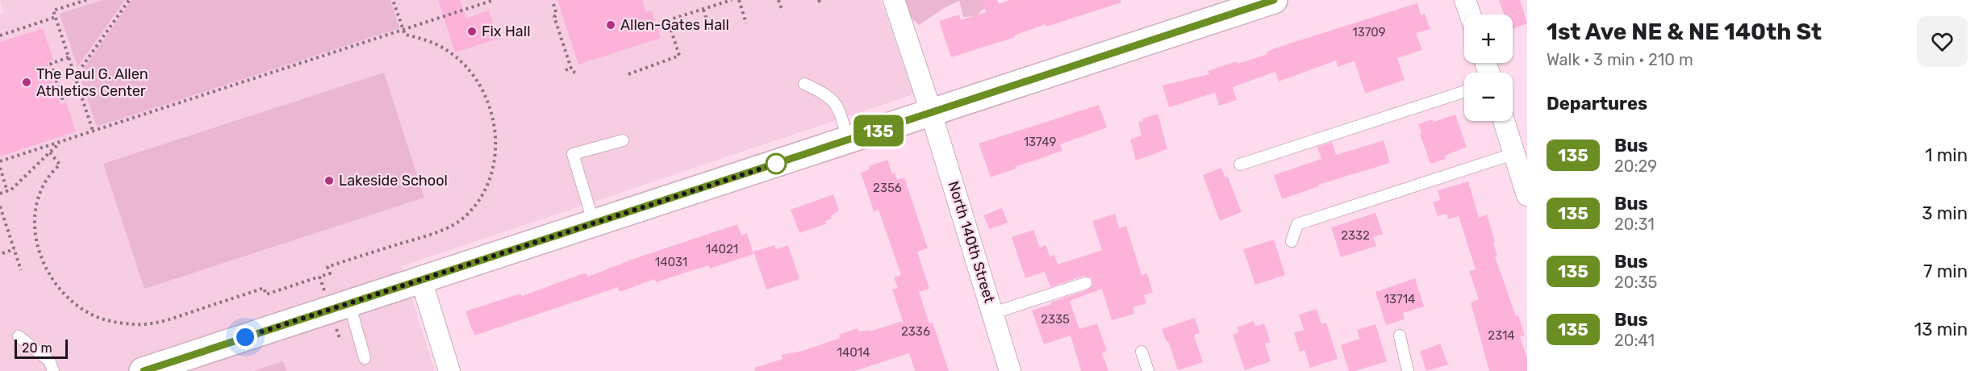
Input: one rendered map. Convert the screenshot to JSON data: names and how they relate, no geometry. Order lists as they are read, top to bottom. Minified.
{"streets":{"street":["North 140th Street"]},"places":["Allen-Gates Hall","Fix Hall","The Paul G. Allen Athletics Center","Lakeside School"],"lines":["bus line 135"],"house_numbers":["13709","13749","2356","2332","14021","14031","13714","2335","2336","2314","14014"],"scale_bar":"20 m","page":{"on_map":"135","heading":[["1st Ave NE & NE 140th St","Walk · 3 min · 210 m"],"Departures"],"map_buttons":["+","−"],"list":[{"mark":"135","name":"Bus","note":"20:29","value":"1 min"},{"mark":"135","name":"Bus","note":"20:31","value":"3 min"},{"mark":"135","name":"Bus","note":"20:35","value":"7 min"},{"mark":"135","name":"Bus","note":"20:41","value":"13 min"}],"scale":"20 m"}}
